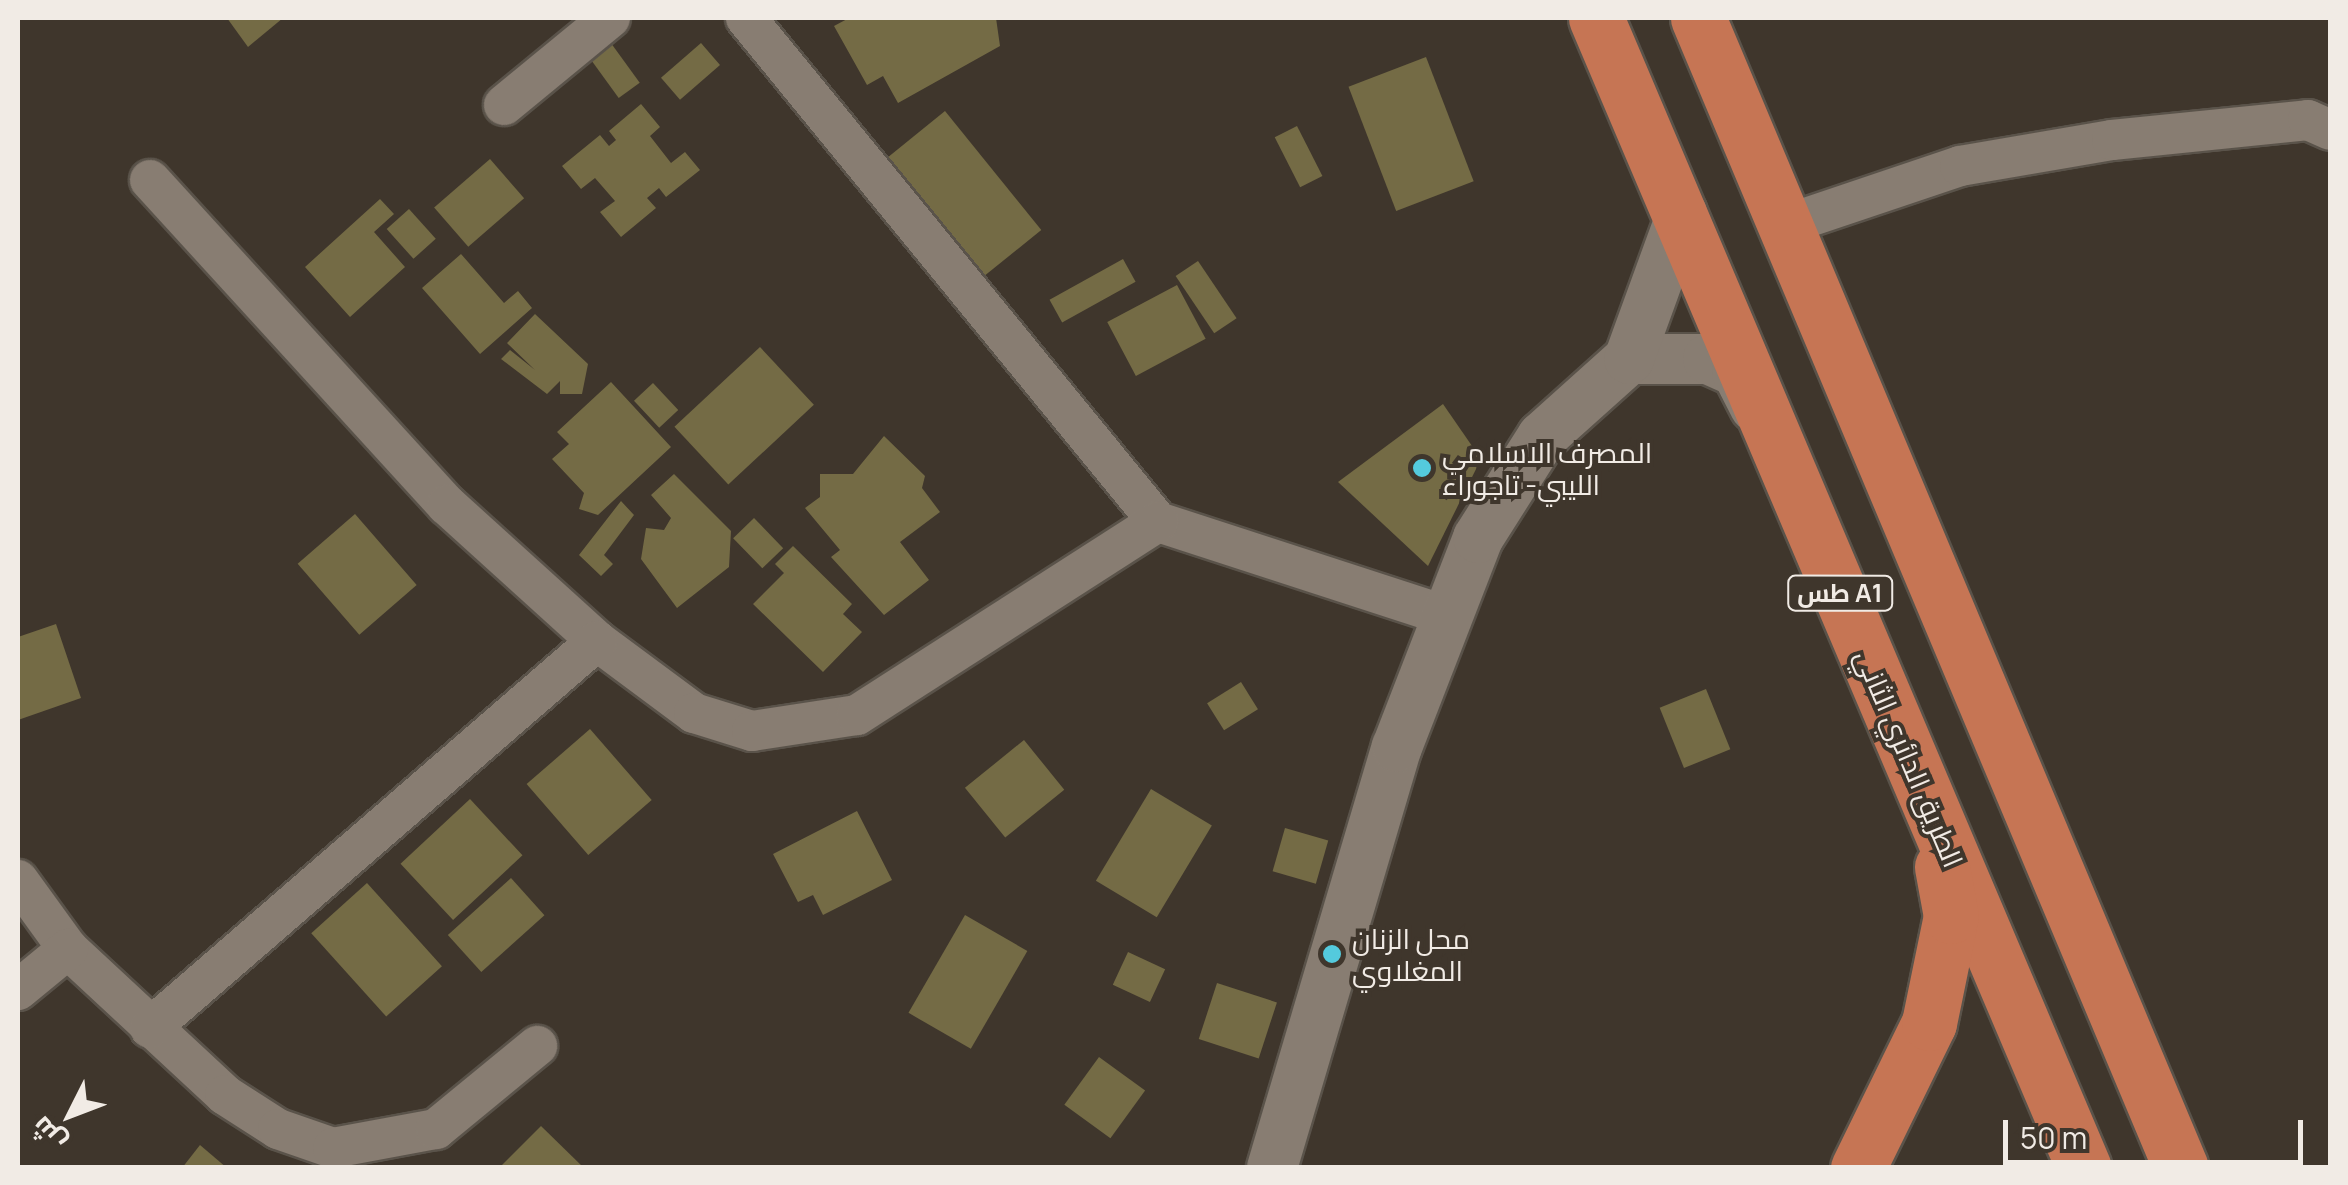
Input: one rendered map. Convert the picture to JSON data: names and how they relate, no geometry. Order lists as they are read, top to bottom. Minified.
{"streets":{"highway":["طس A1","الطريق الدائري الثاني"]},"places":["المصرف الاسلامي الليبي- تاجوراء","محل الزنان المغلاوي"],"scale_bar":"50 m","north":"bottom left"}
